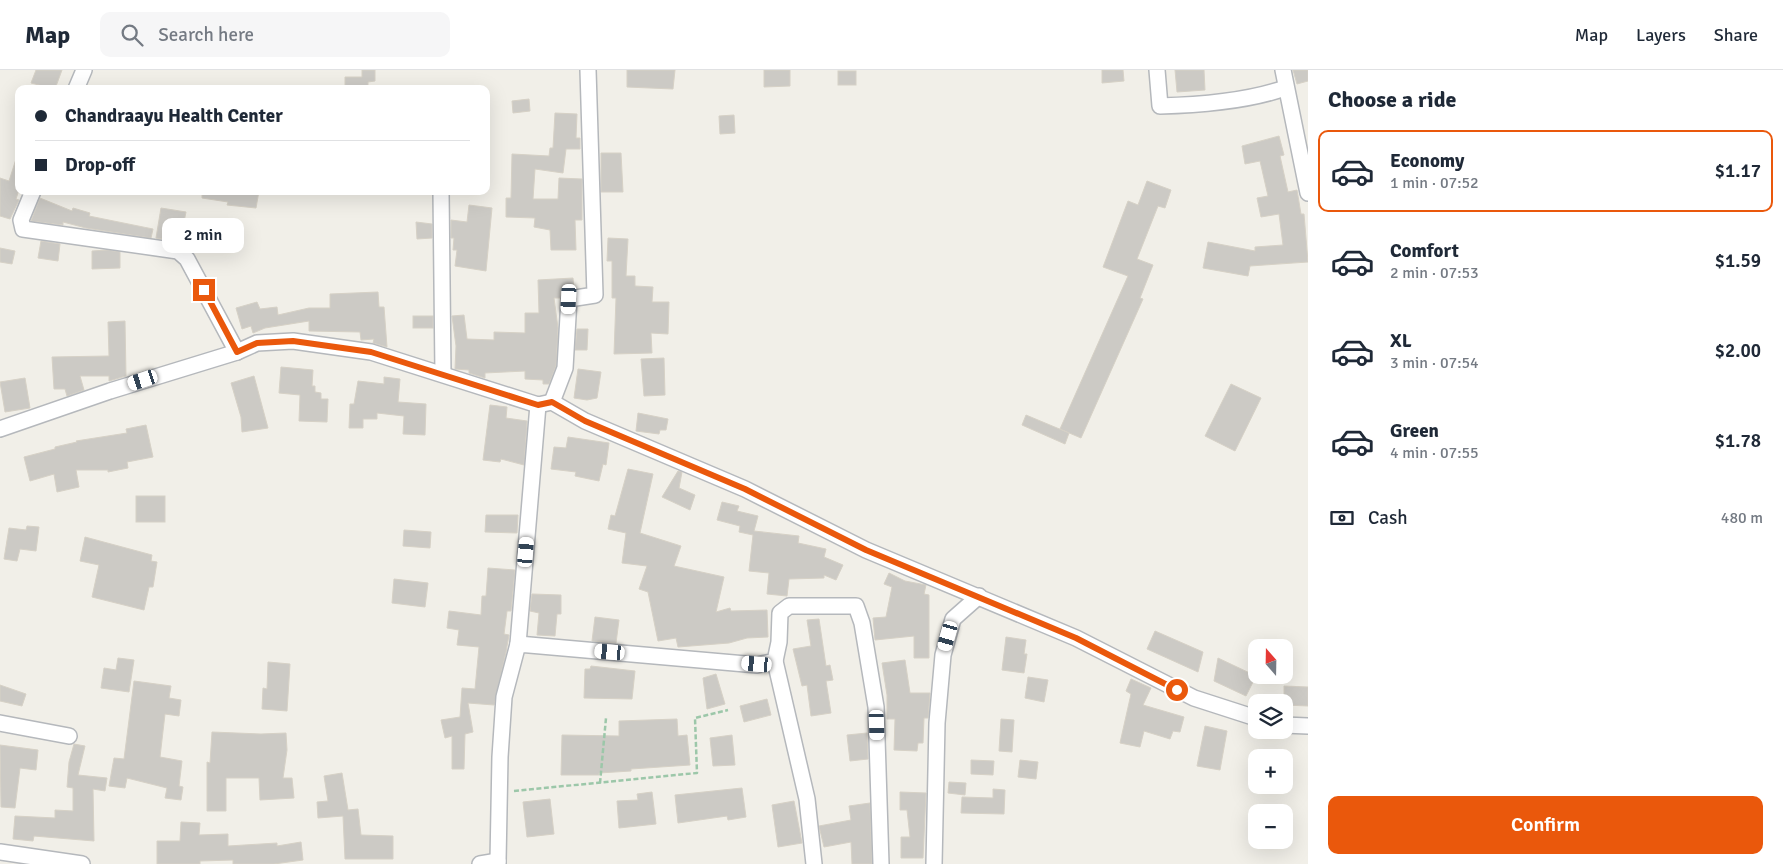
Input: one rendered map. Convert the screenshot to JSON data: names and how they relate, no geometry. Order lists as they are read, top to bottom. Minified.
{"north":"top","page":{"header":"Map","search":"Search here","nav":["Map","Layers","Share"],"heading":"Choose a ride","banner":["Chandraayu Health Center","Drop-off"],"list":[{"name":"Economy","note":"1 min · 07:52","value":"$1.17"},{"name":"Comfort","note":"2 min · 07:53","value":"$1.59"},{"name":"XL","note":"3 min · 07:54","value":"$2.00"},{"name":"Green","note":"4 min · 07:55","value":"$1.78"}],"bubble":"2 min","pay":["Cash","480 m"],"map_buttons":["+","−"],"buttons":"Confirm"}}
